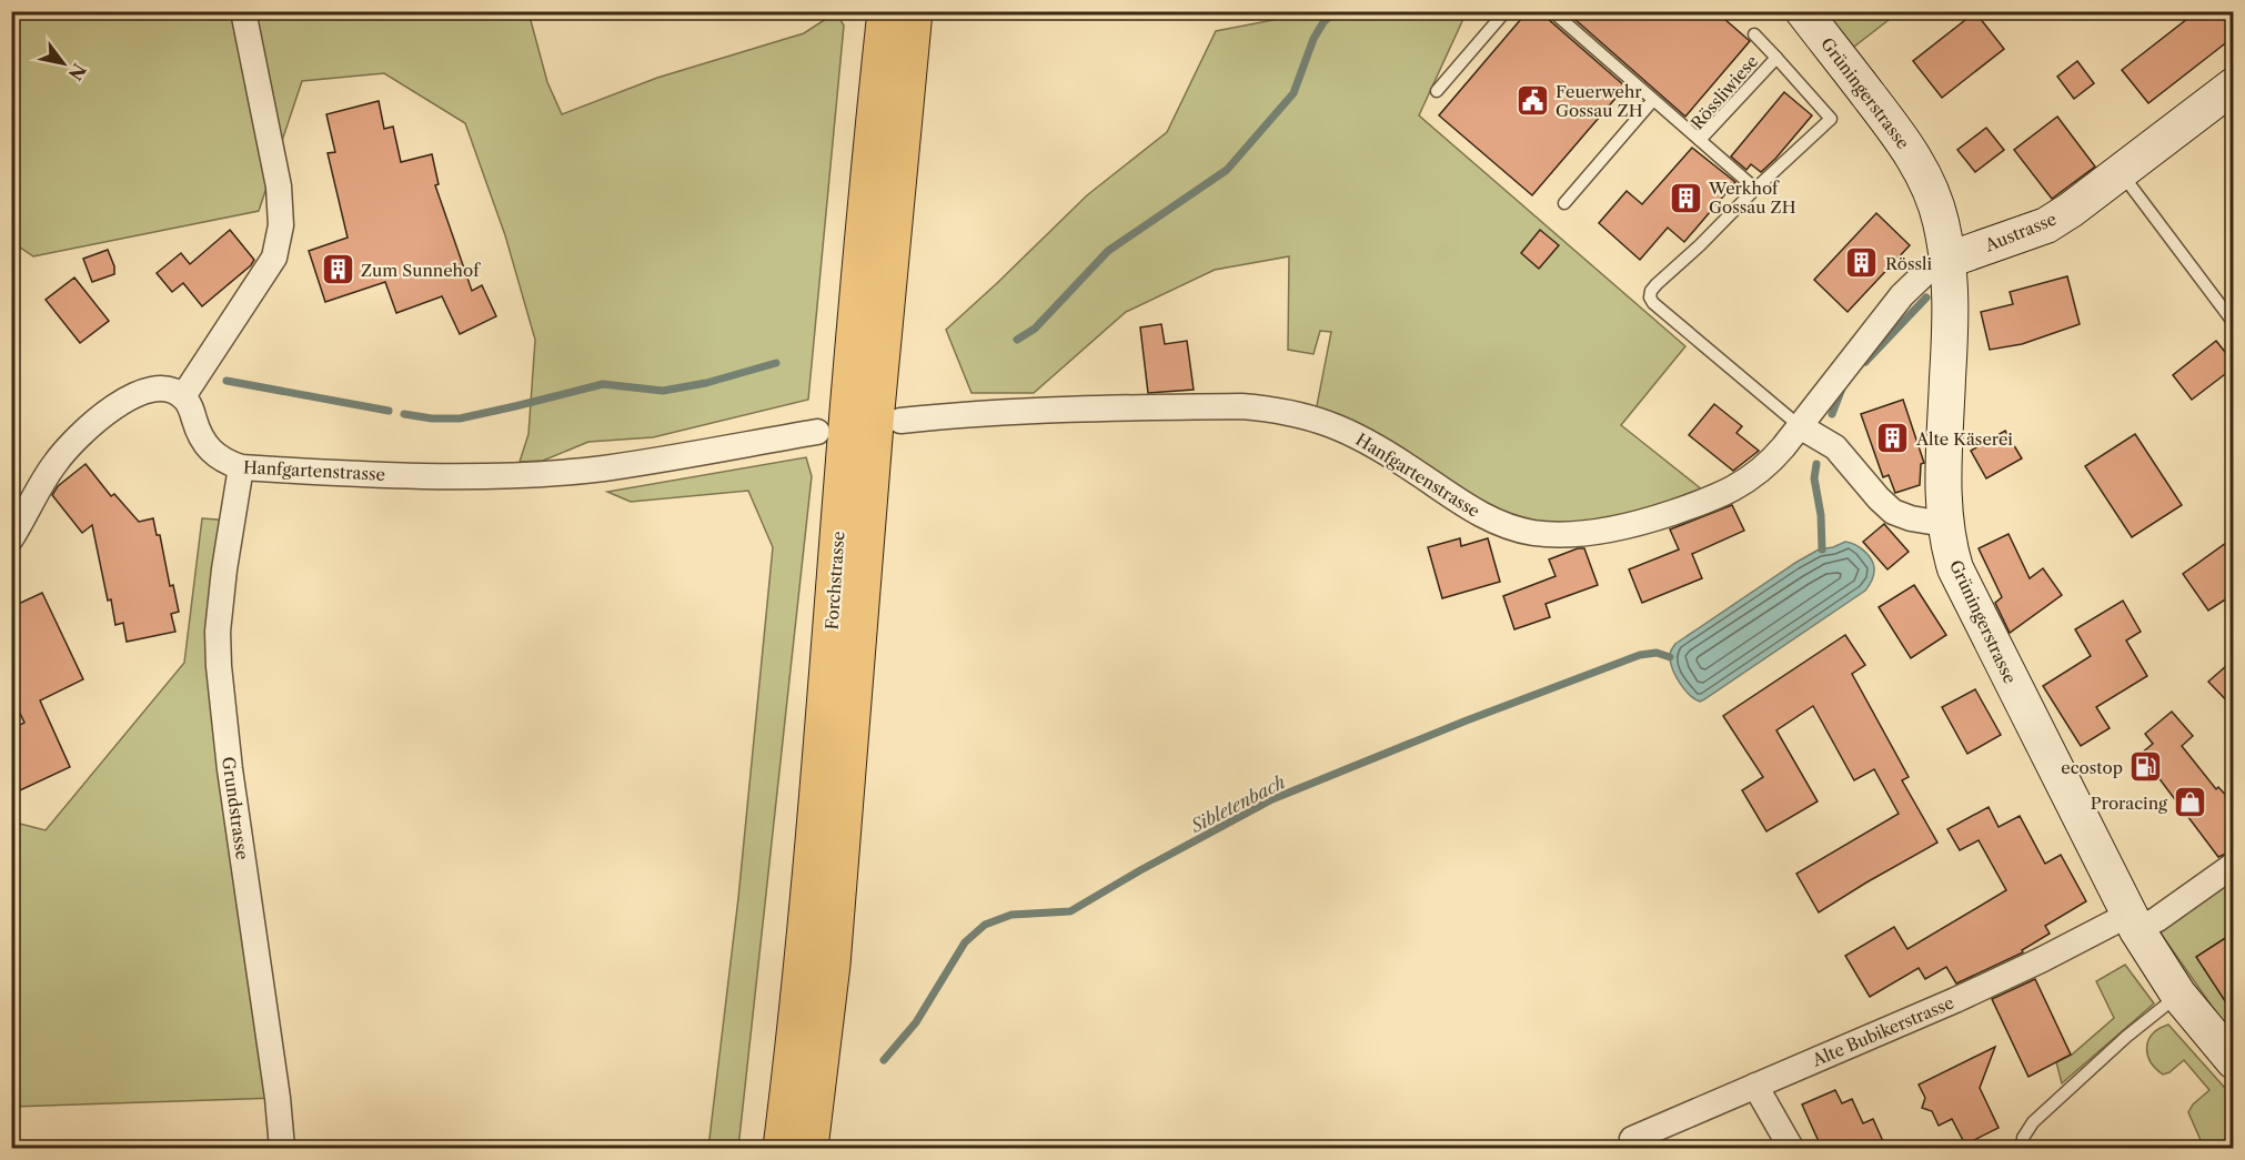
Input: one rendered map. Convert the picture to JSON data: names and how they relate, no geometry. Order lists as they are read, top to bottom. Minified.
{"streets":{"highway":["Forchstrasse"],"street":["Grüningerstrasse","Austrasse","Hanfgartenstrasse","Grundstrasse","Alte Bubikerstrasse"],"lane":["Rössliwiese"]},"crossings":[["Rössliwiese","Hanfgartenstrasse"],["Grüningerstrasse","Austrasse"],["Grüningerstrasse","Hanfgartenstrasse"],["Grüningerstrasse","Alte Bubikerstrasse"],["Austrasse","Hanfgartenstrasse"],["Hanfgartenstrasse","Grundstrasse"]],"water":["Sibletenbach"],"places":{"public building":["Feuerwehr Gossau ZH"],"building":["Werkhof Gossau ZH","Rössli","Zum Sunnehof","Alte Käserei"],"fuel station":["ecostop"],"shop":["Proracing"]},"north":"bottom right"}
